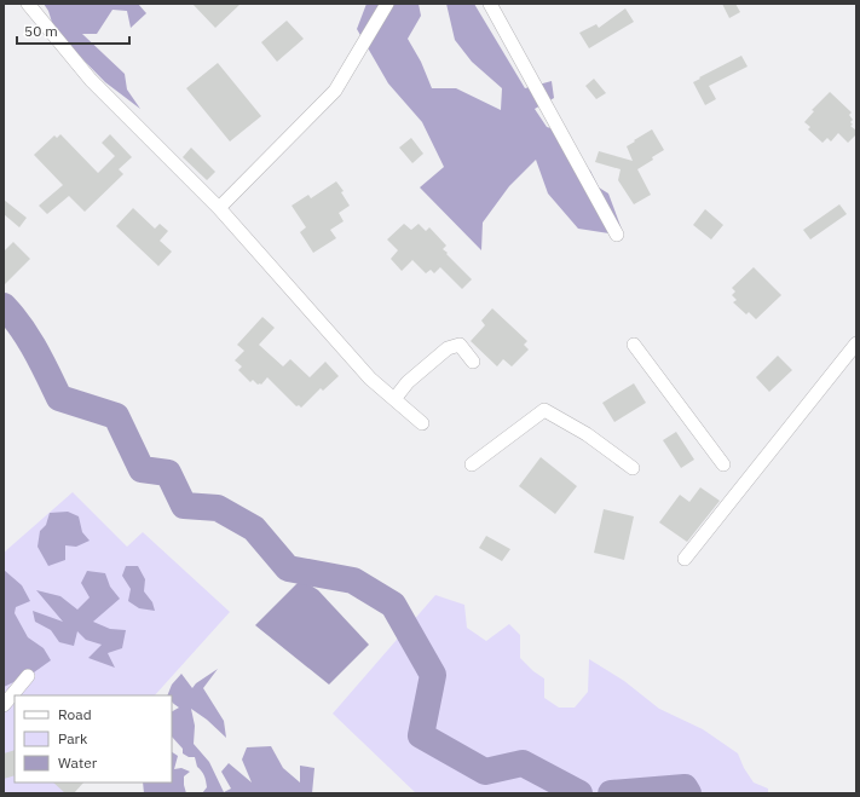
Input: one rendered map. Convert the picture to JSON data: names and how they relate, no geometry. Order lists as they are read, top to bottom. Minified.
{"legend":["Road","Park","Water"],"scale_bar":"50 m"}
